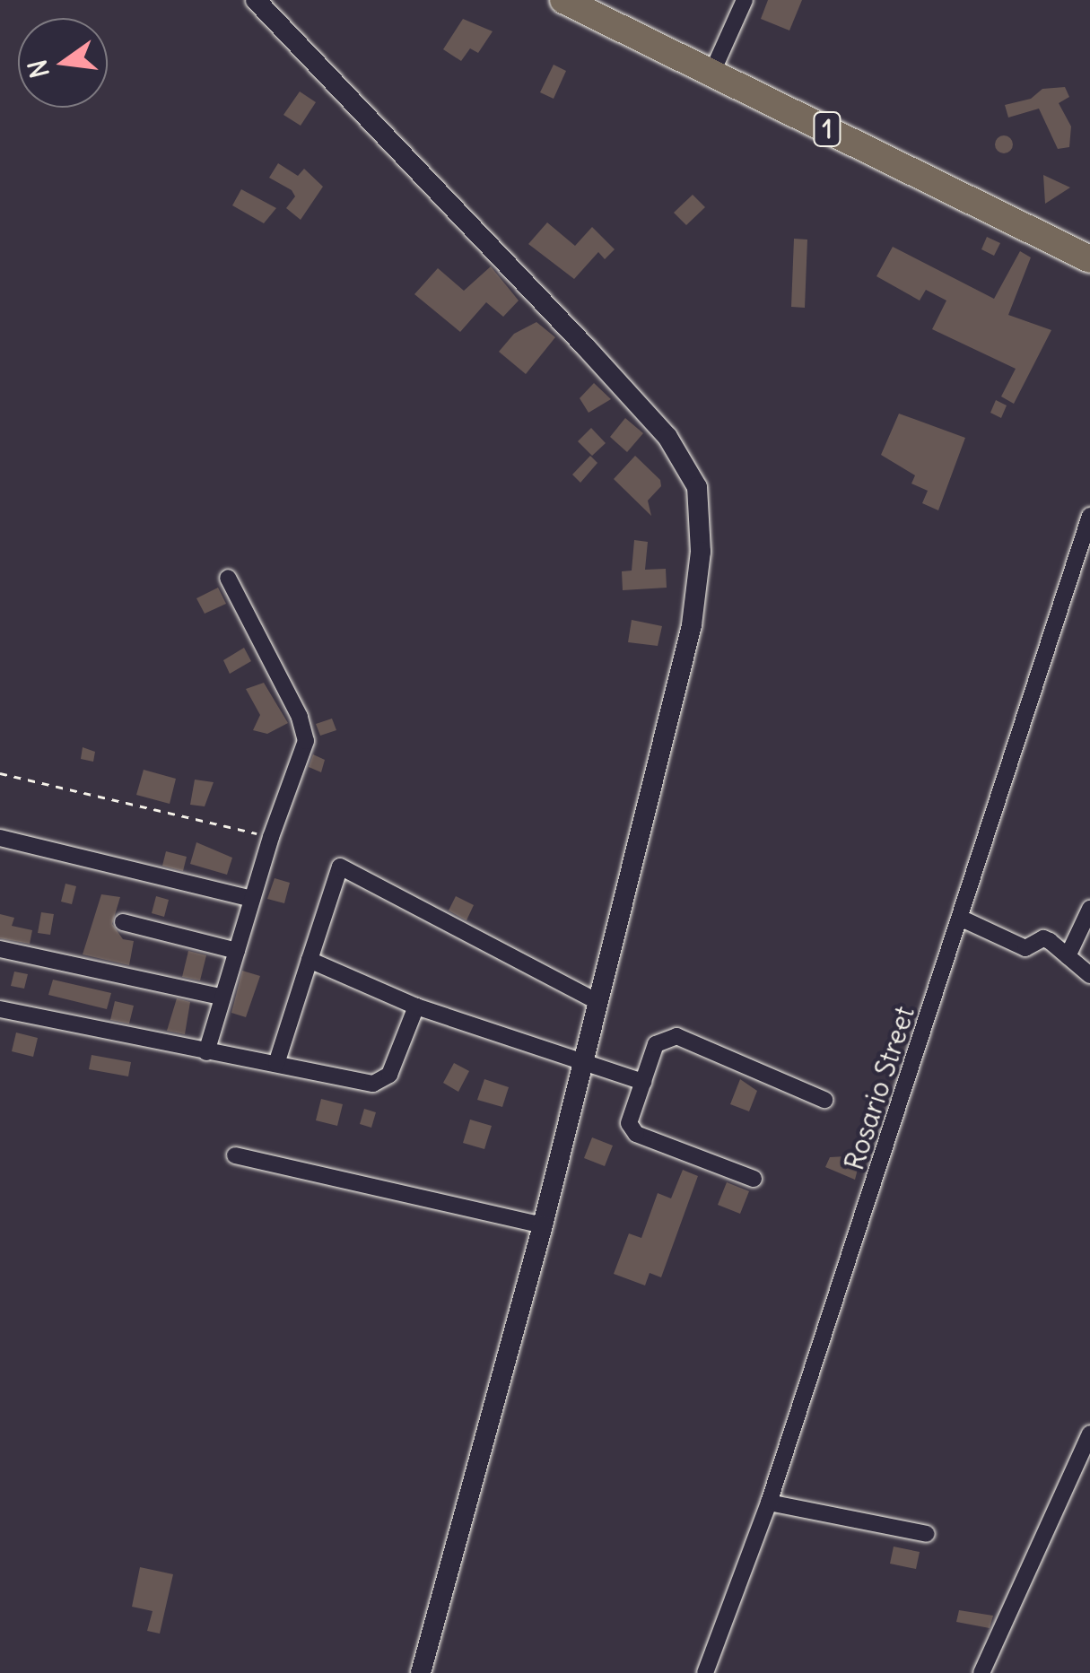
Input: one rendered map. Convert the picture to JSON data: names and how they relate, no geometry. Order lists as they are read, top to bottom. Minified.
{"streets":{"highway":["1"],"street":["Rosario Street"]},"north":"left"}
